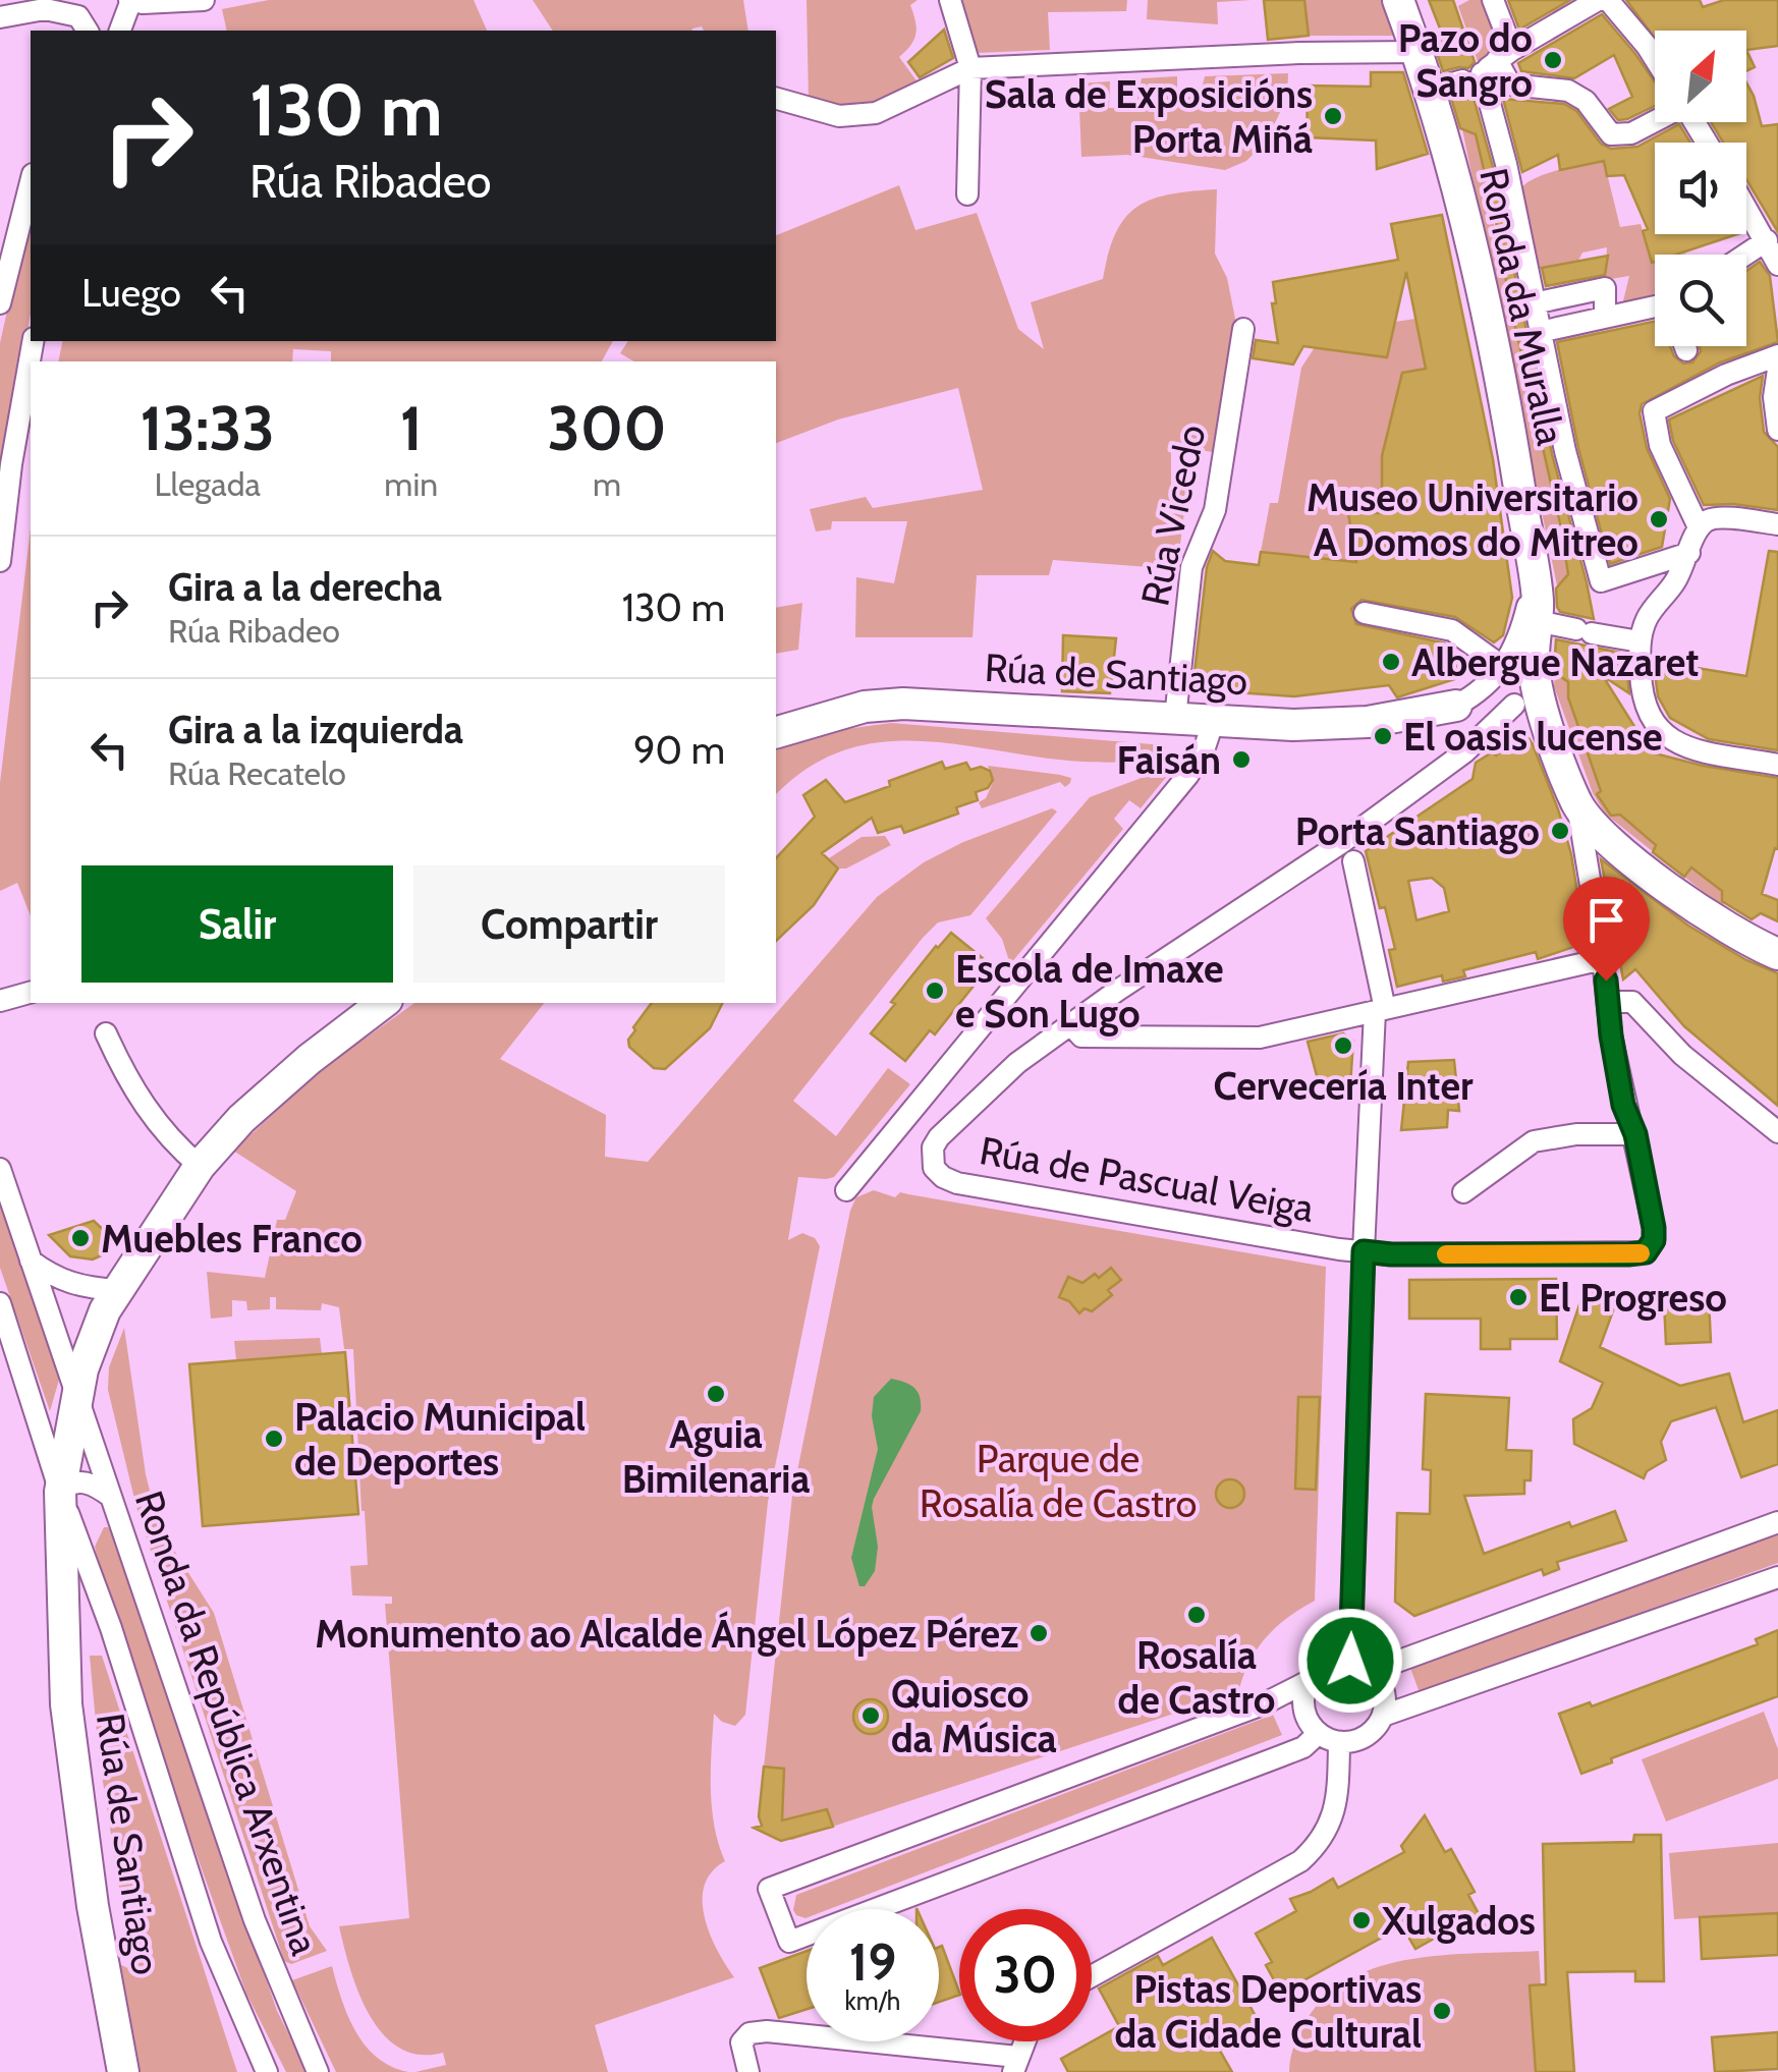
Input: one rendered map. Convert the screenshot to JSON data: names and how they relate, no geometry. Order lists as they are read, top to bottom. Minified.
{"streets":{"street":["Ronda da Muralla","Rúa Vicedo","Rúa de Santiago","Rúa de Pascual Veiga","Ronda da República Arxentina"]},"crossings":[["Ronda da Muralla","Rúa de Santiago"],["Rúa Vicedo","Rúa de Santiago"],["Rúa de Santiago","Ronda da República Arxentina"]],"parks":["Parque de Rosalía de Castro"],"places":["Pazo do Sangro","Sala de Exposicións Porta Miñá","Museo Universitario A Domos do Mitreo","Albergue Nazaret","El oasis lucense","Faisán","Porta Santiago","Escola de Imaxe e Son Lugo","Cervecería Inter","Muebles Franco","El Progreso","Aguia Bimilenaria","Palacio Municipal de Deportes","Rosalía de Castro","Monumento ao Alcalde Ángel López Pérez","Quiosco da Música","Xulgados","Pistas Deportivas da Cidade Cultural"],"north":"top right","page":{"turn":["130 m","Rúa Ribadeo"],"then":"Luego","eta":["13:33","Llegada","1","min","300","m"],"list":[{"name":"Gira a la derecha","note":"Rúa Ribadeo","value":"130 m"},{"name":"Gira a la izquierda","note":"Rúa Recatelo","value":"90 m"}],"buttons":["Salir","Compartir"],"speed":"19 km/h","limit":"30"}}
